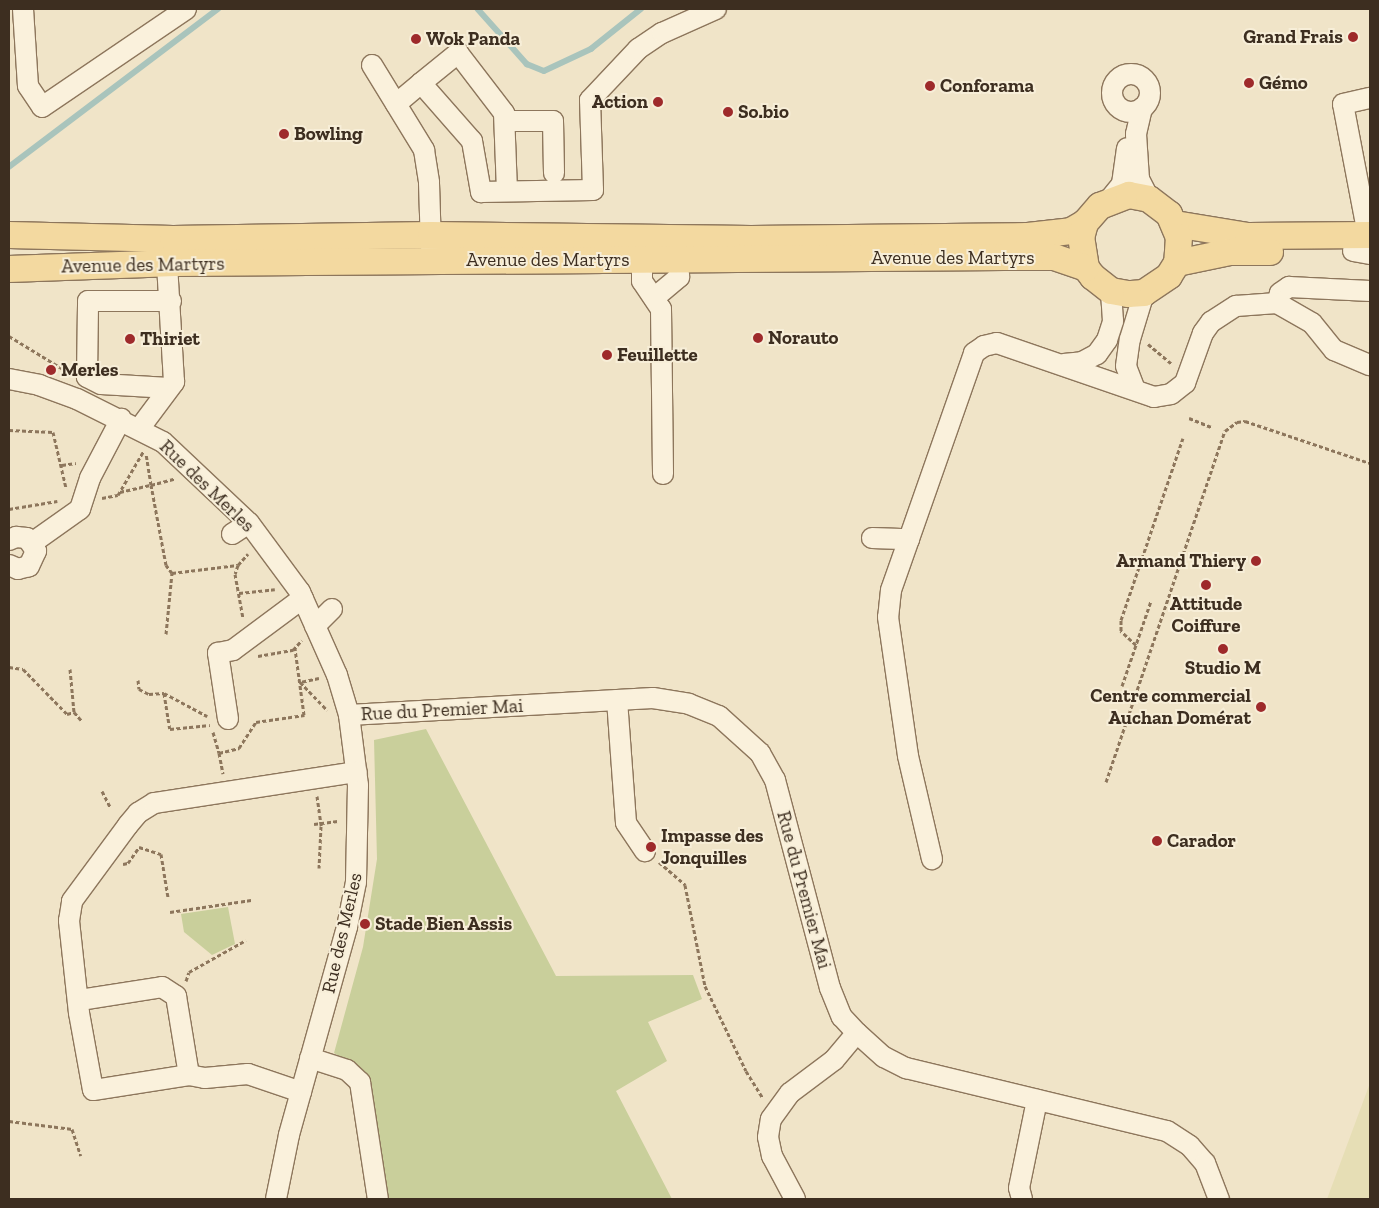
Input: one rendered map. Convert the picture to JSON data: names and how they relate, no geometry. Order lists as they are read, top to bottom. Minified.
{"streets":{"main road":["Avenue des Martyrs"],"street":["Rue des Merles","Rue du Premier Mai"]},"crossings":[["Rue des Merles","Rue du Premier Mai"]],"places":["Grand Frais","Wok Panda","Gémo","Conforama","Action","So.bio","Bowling","Norauto","Thiriet","Feuillette","Merles","Armand Thiery","Attitude Coiffure","Studio M","Centre commercial Auchan Domérat","Carador","Impasse des Jonquilles","Stade Bien Assis"]}
